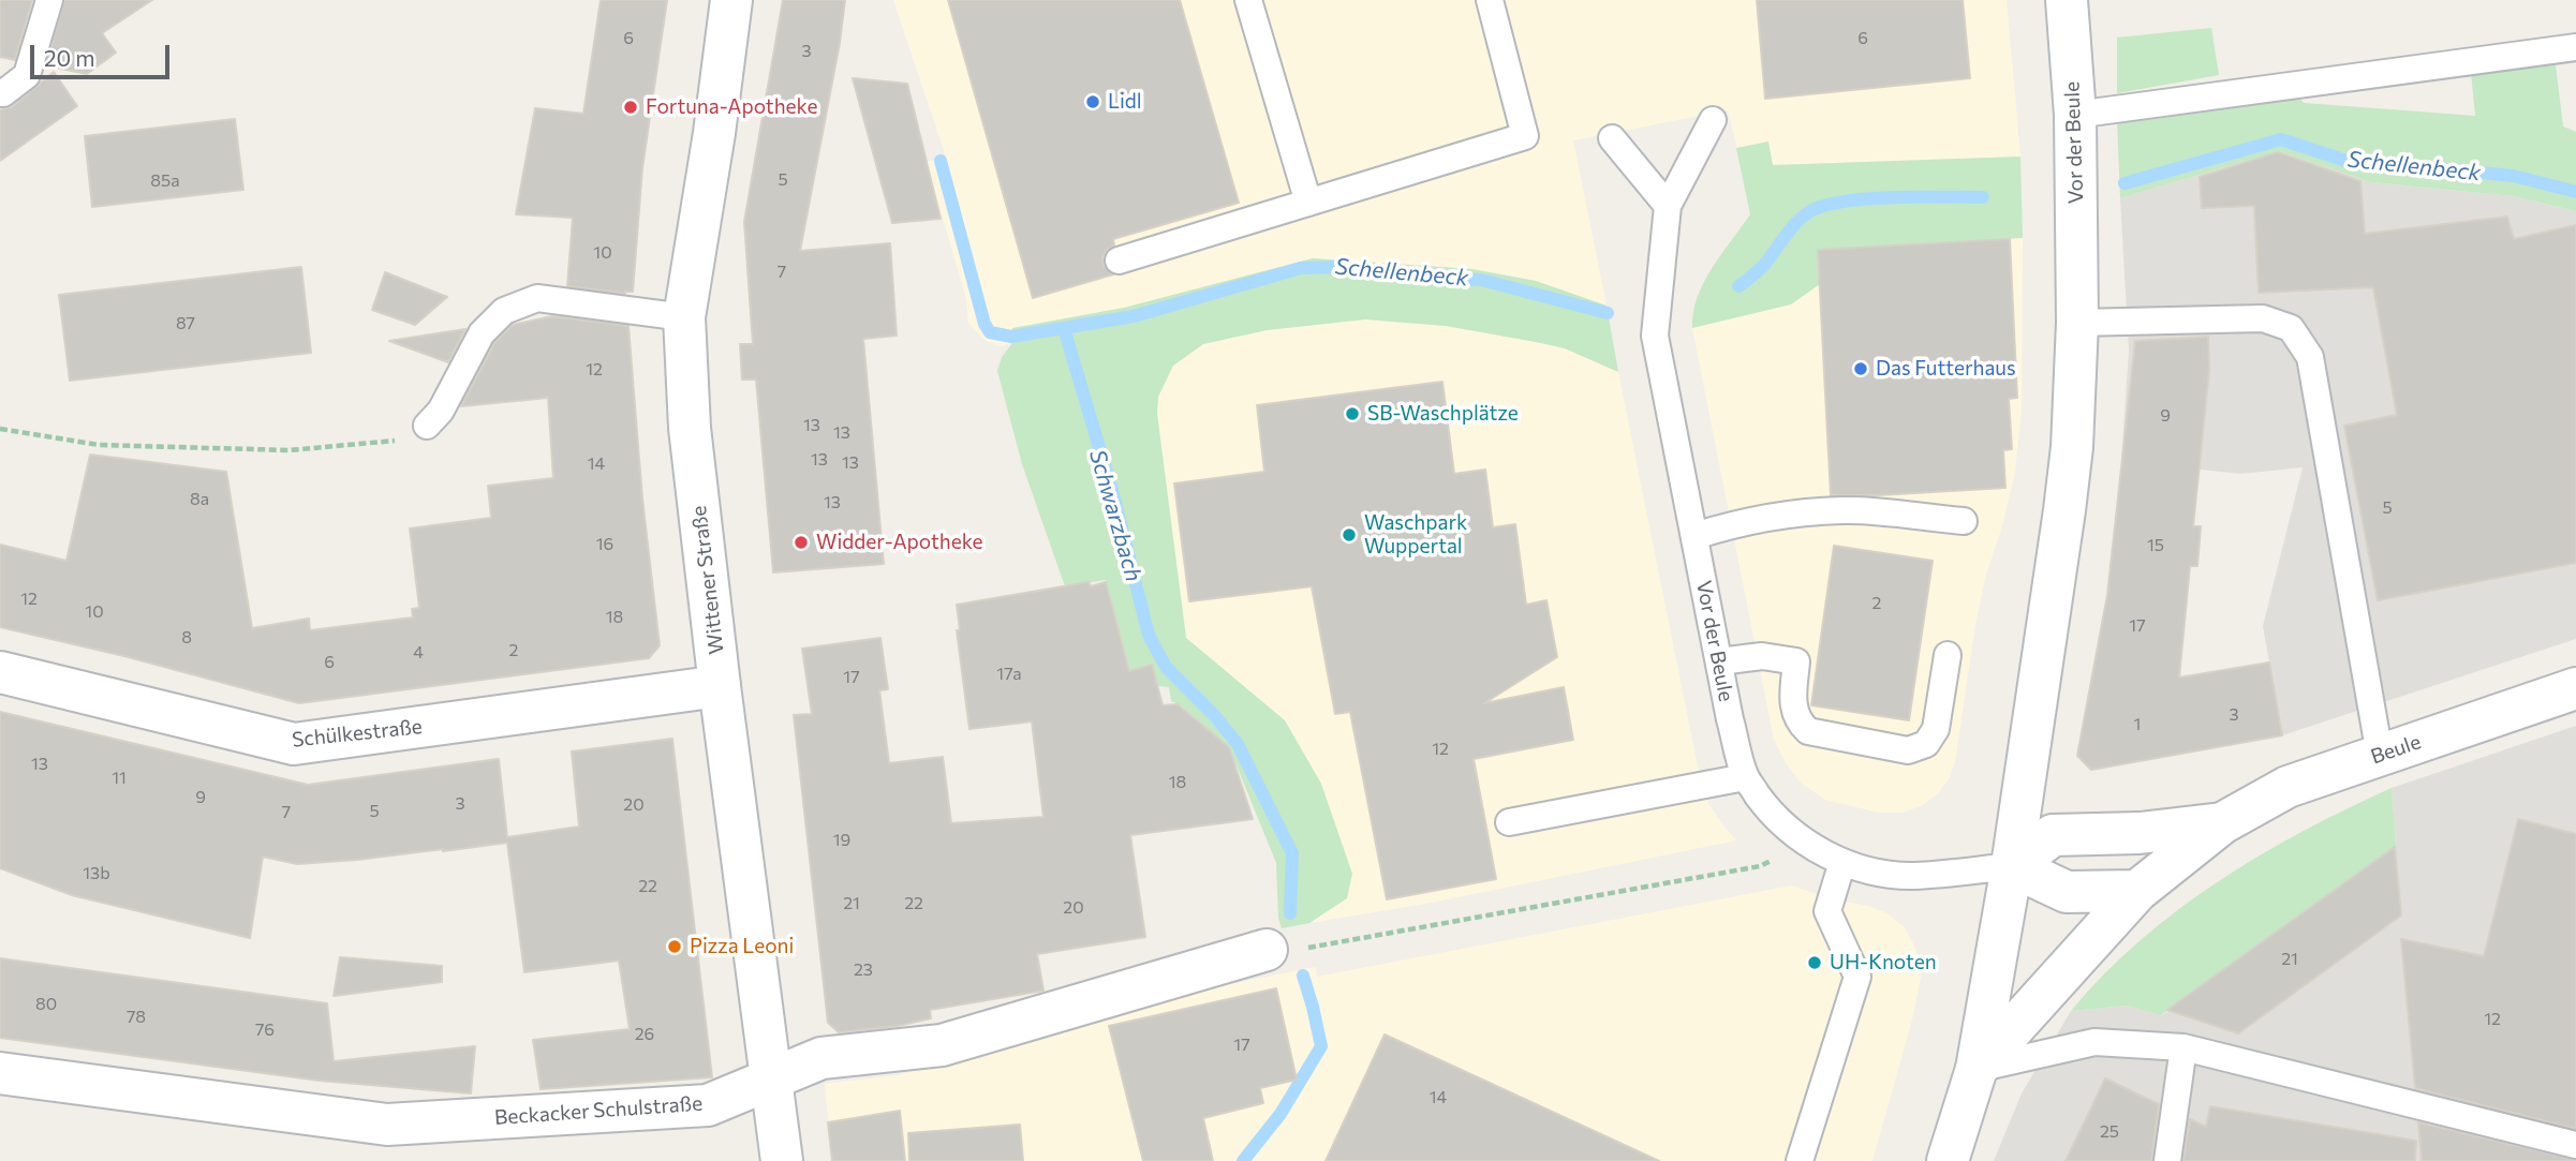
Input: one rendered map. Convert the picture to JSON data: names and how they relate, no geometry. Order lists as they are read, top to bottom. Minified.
{"streets":{"street":["Vor der Beule","Wittener Straße","Schülkestraße","Beule","Beckacker Schulstraße"]},"crossings":[["Vor der Beule","Beule"],["Wittener Straße","Schülkestraße"],["Wittener Straße","Beckacker Schulstraße"]],"water":["Schellenbeck","Schwarzbach"],"places":["Lidl","Fortuna-Apotheke","Das Futterhaus","SB-Waschplätze","Waschpark Wuppertal","Widder-Apotheke","Pizza Leoni","UH-Knoten"],"house_numbers":["6","6","3","5","85a","10","7","87","12","9","13","13","13","13","14","8a","13","5","16","15","12","2","10","18","17","8","2","4","6","17a","17","3","1","12","13","11","18","9","3","20","5","7","19","13b","22","21","22","20","21","23","80","78","12","76","26","17","14","25"],"scale_bar":"20 m"}
